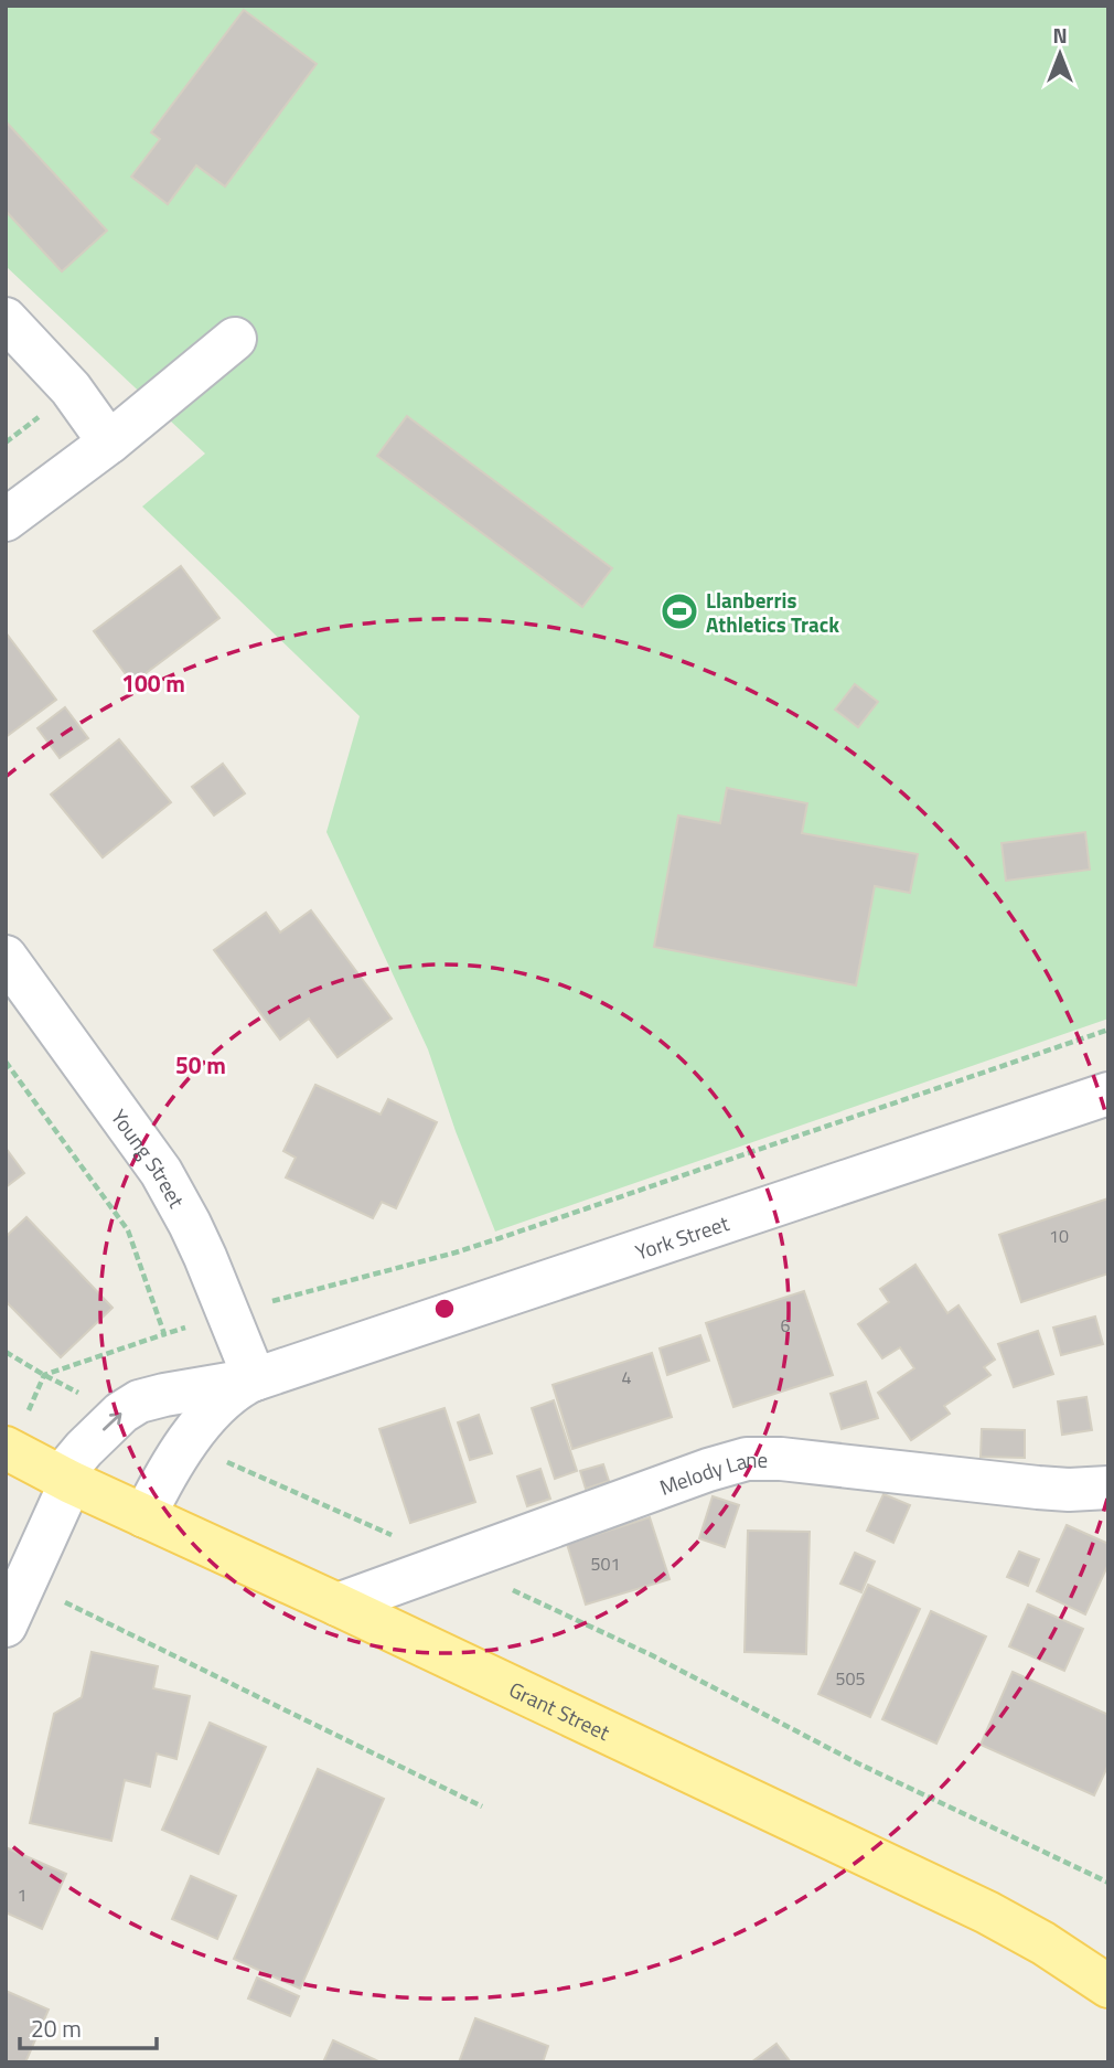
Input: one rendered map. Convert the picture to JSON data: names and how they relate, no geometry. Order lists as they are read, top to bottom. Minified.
{"streets":{"main road":["Grant Street"],"street":["Young Street","York Street","Melody Lane"]},"crossings":[["Young Street","York Street"],["York Street","Grant Street"],["Melody Lane","Grant Street"]],"places":{"sports":["Llanberris Athletics Track"]},"house_numbers":["10","6","4","501","505","1"],"scale_bar":"20 m","north":"top","rings":["100 m","50 m"]}
